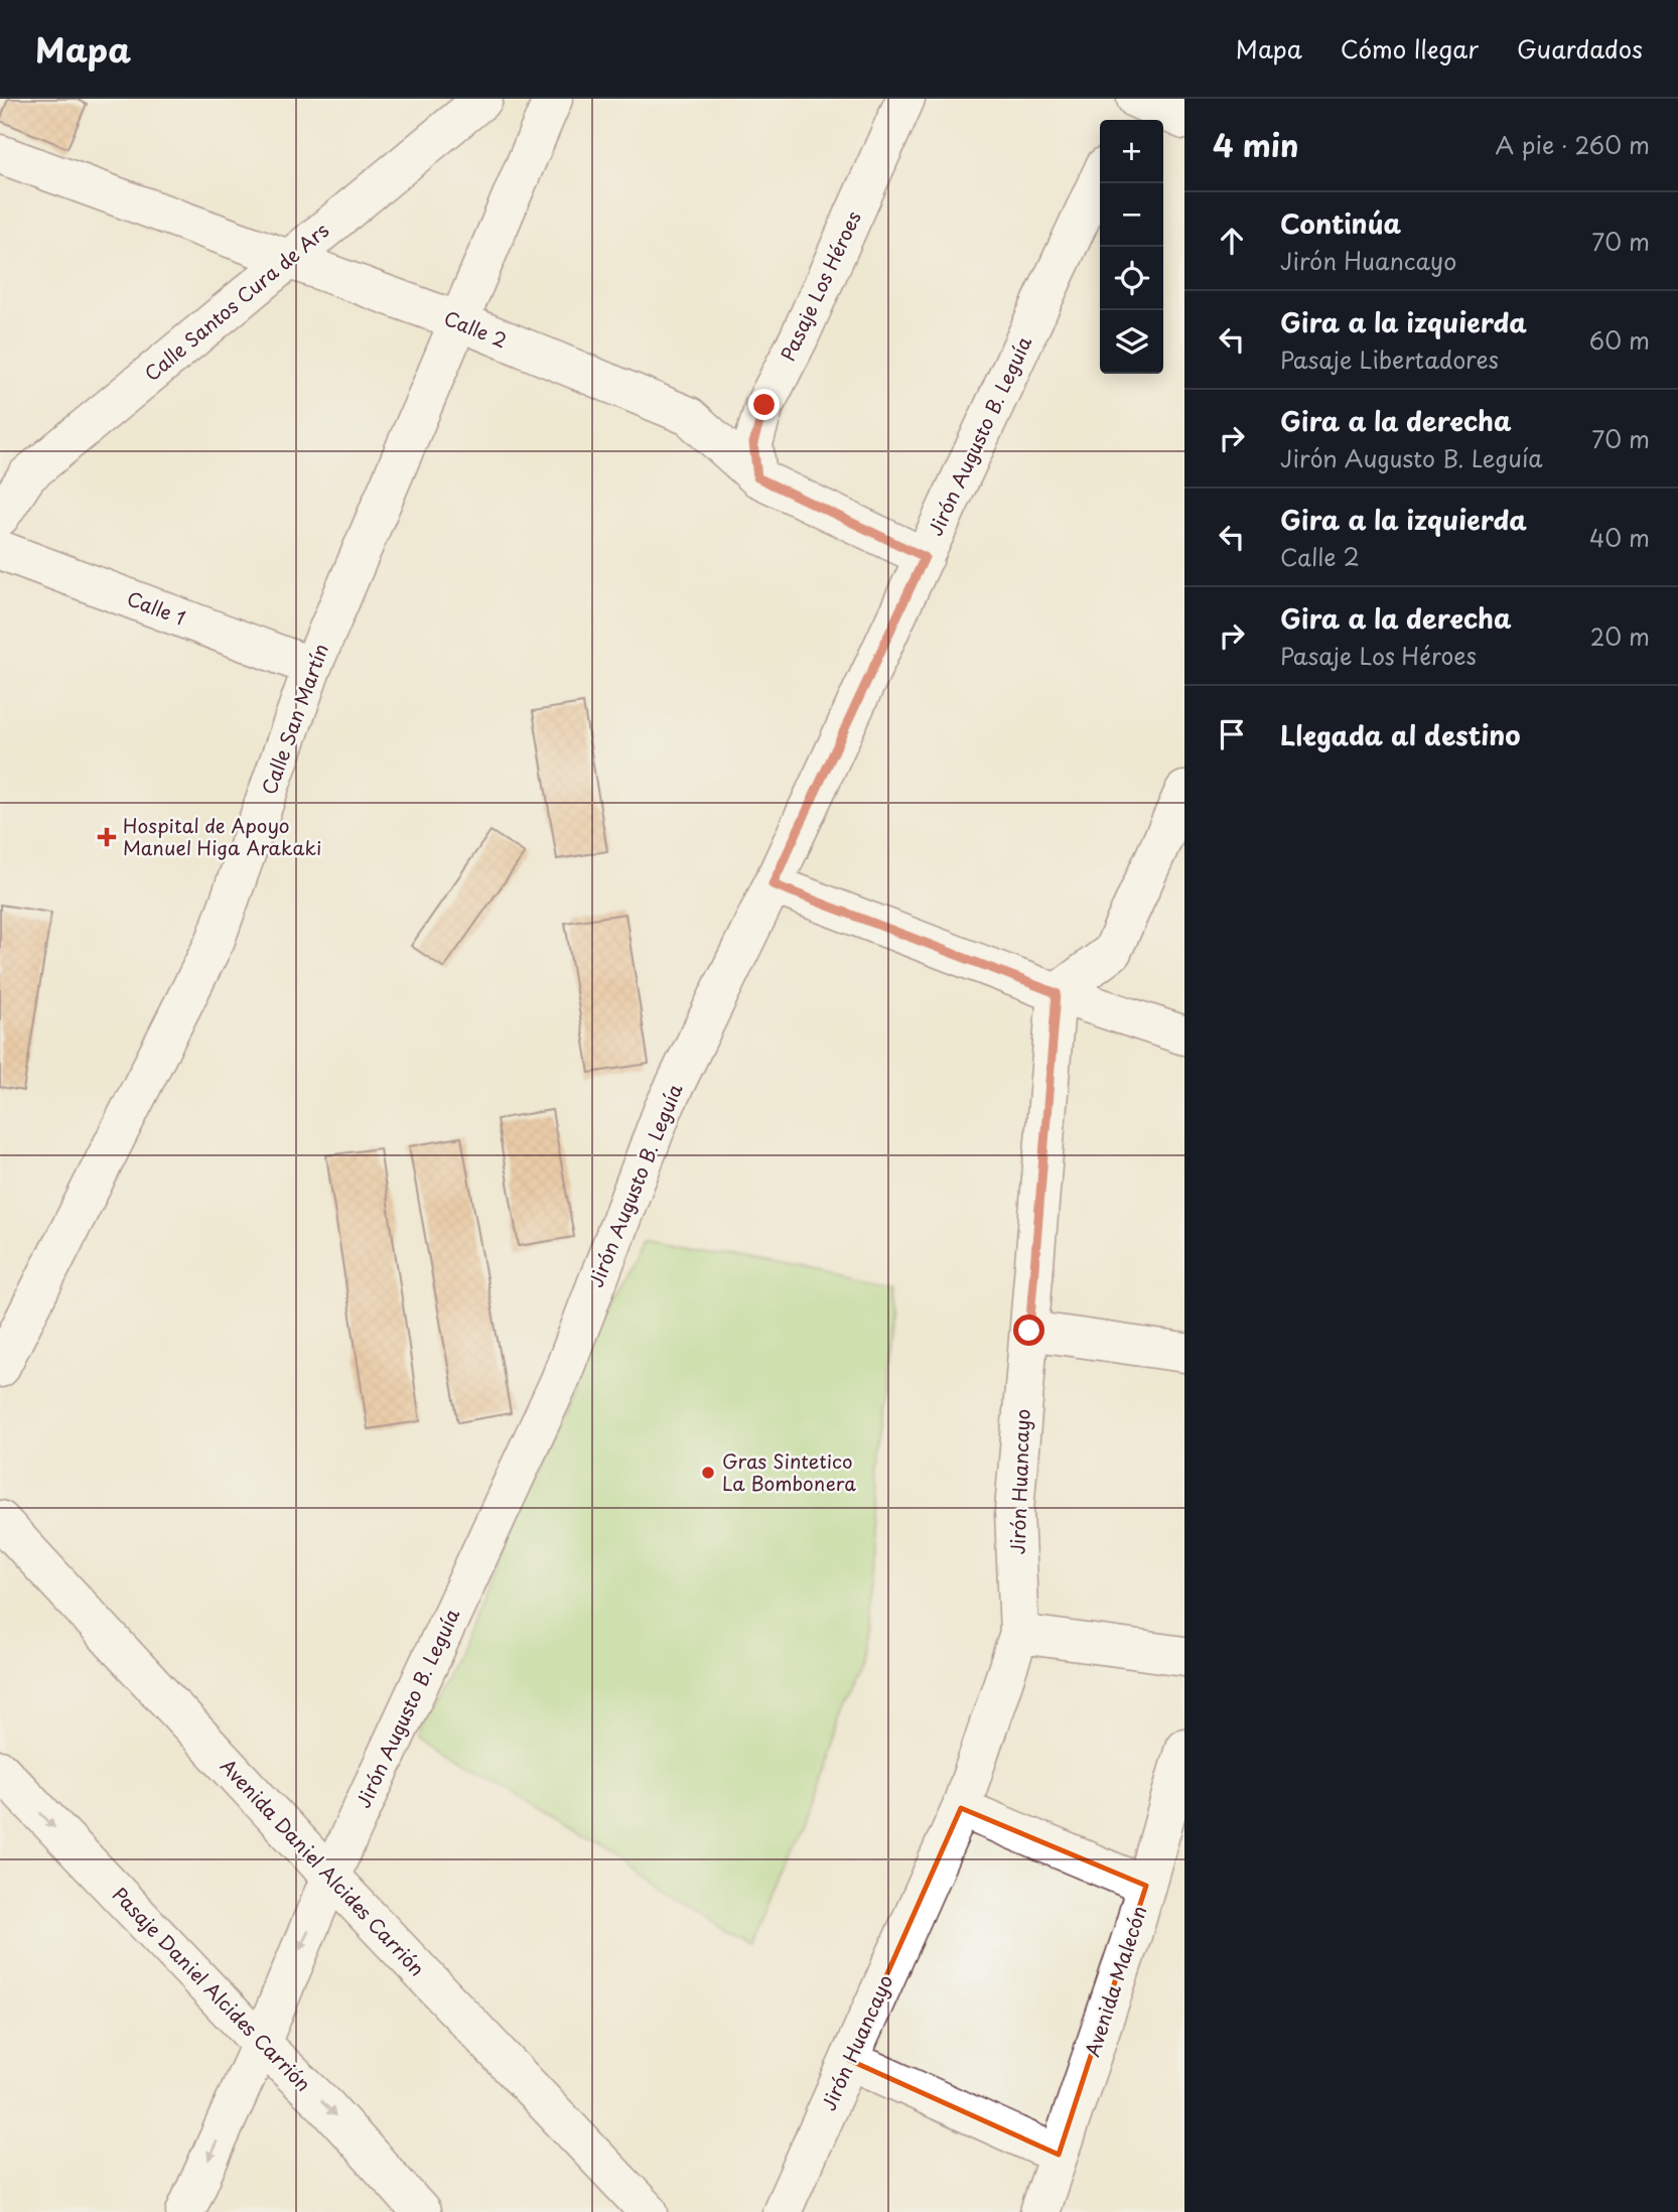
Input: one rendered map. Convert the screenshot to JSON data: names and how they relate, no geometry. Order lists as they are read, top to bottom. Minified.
{"streets":{"street":["Pasaje Los Héroes","Calle Santos Cura de Ars","Calle 2","Jirón Augusto B. Leguía","Calle 1","Calle San Martín","Jirón Huancayo","Avenida Daniel Alcides Carrión","Avenida Malecón","Pasaje Daniel Alcides Carrión"]},"crossings":[["Pasaje Los Héroes","Calle 2"],["Calle Santos Cura de Ars","Calle 2"],["Calle 2","Jirón Augusto B. Leguía"],["Calle 2","Calle San Martín"],["Jirón Augusto B. Leguía","Avenida Daniel Alcides Carrión"],["Jirón Augusto B. Leguía","Pasaje Daniel Alcides Carrión"],["Calle 1","Calle San Martín"]],"one_way":["Pasaje Daniel Alcides Carrión"],"places":{"health":["Hospital de Apoyo Manuel Higa Arakaki"],"other":["Gras Sintetico La Bombonera"]},"page":{"header":"Mapa","nav":["Mapa","Cómo llegar","Guardados"],"heading":["4 min","A pie · 260 m"],"map_buttons":["+","−"],"list":[["Continúa","Jirón Huancayo","70 m"],["Gira a la izquierda","Pasaje Libertadores","60 m"],["Gira a la derecha","Jirón Augusto B. Leguía","70 m"],["Gira a la izquierda","Calle 2","40 m"],["Gira a la derecha","Pasaje Los Héroes","20 m"],"Llegada al destino"]}}
